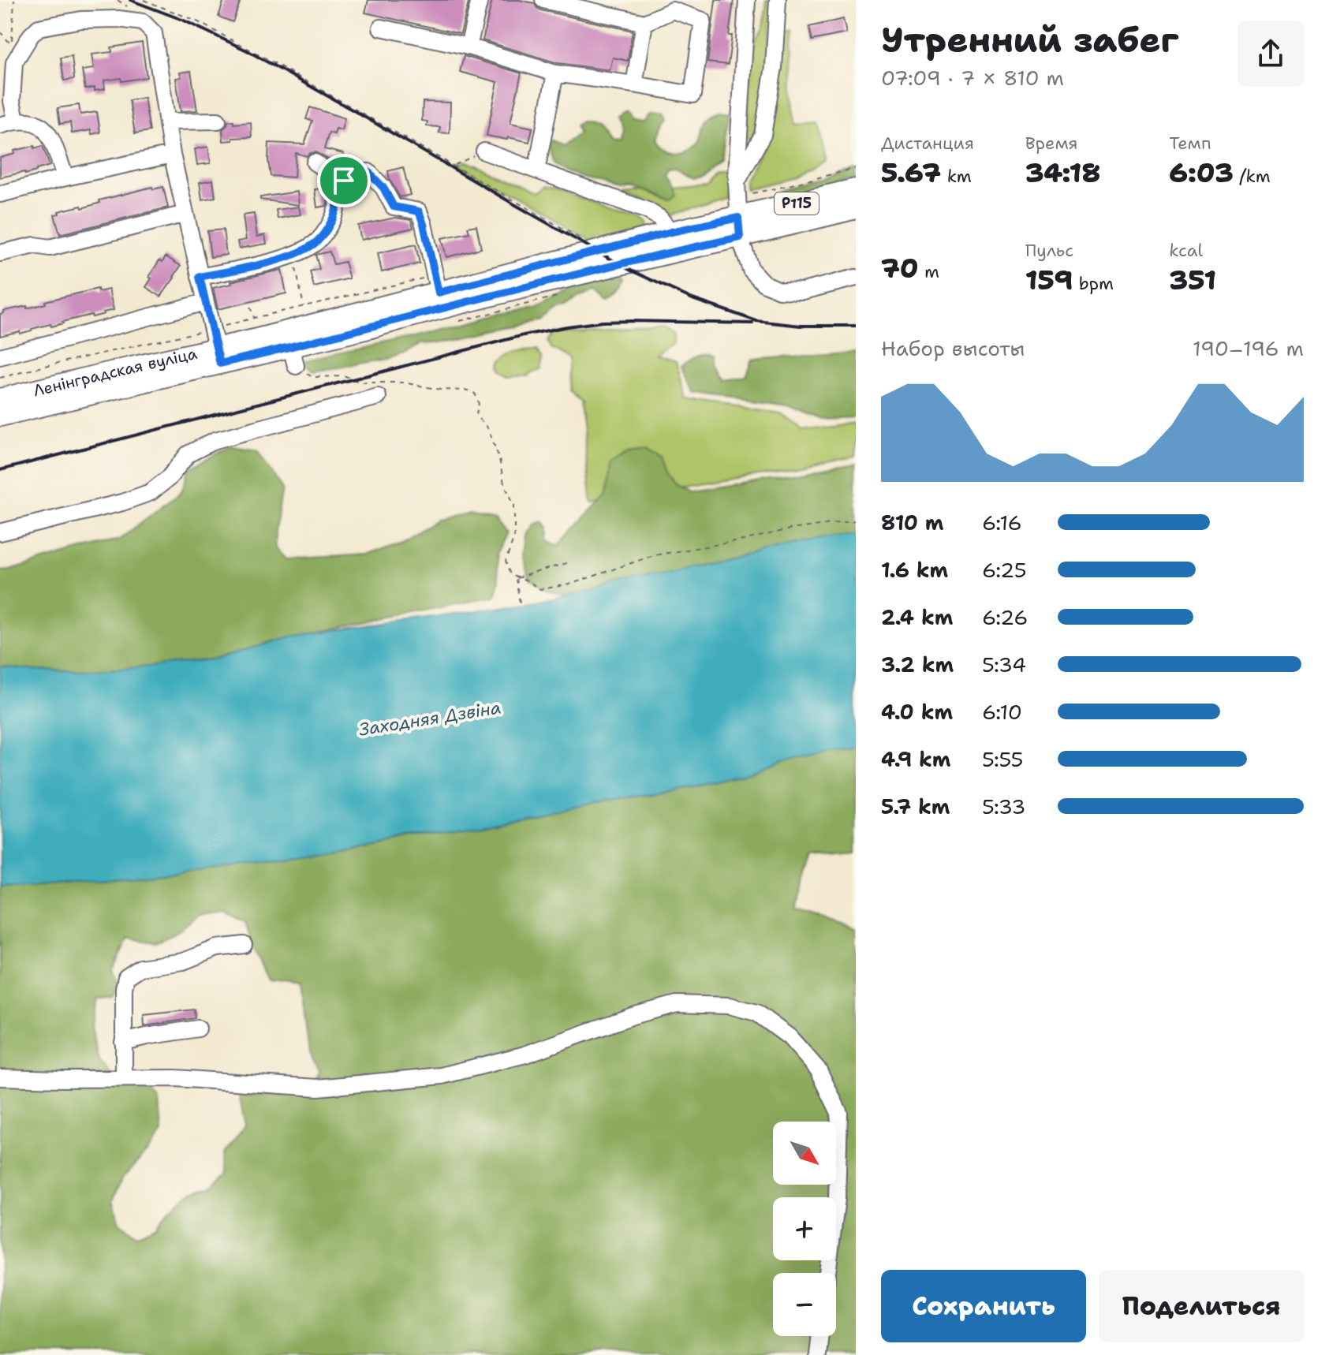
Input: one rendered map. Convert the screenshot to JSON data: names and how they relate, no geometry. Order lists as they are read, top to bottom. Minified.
{"streets":{"main road":["Р115","Ленінградская вуліца"]},"water":["Заходняя Дзвіна"],"north":"bottom right","page":{"heading":["Утренний забег","07:09 · 7 × 810 m"],"stats":[["Дистанция","5.67 km"],["Время","34:18"],["Темп","6:03 /km"],["70 m"],["Пульс","159 bpm"],["kcal","351"]],"chart":["Набор высоты","190–196 m"],"list":[{"name":"810 m","note":"6:16"},{"name":"1.6 km","note":"6:25"},{"name":"2.4 km","note":"6:26"},{"name":"3.2 km","note":"5:34"},{"name":"4.0 km","note":"6:10"},{"name":"4.9 km","note":"5:55"},{"name":"5.7 km","note":"5:33"}],"map_buttons":["+","−"],"buttons":["Сохранить","Поделиться"]}}
